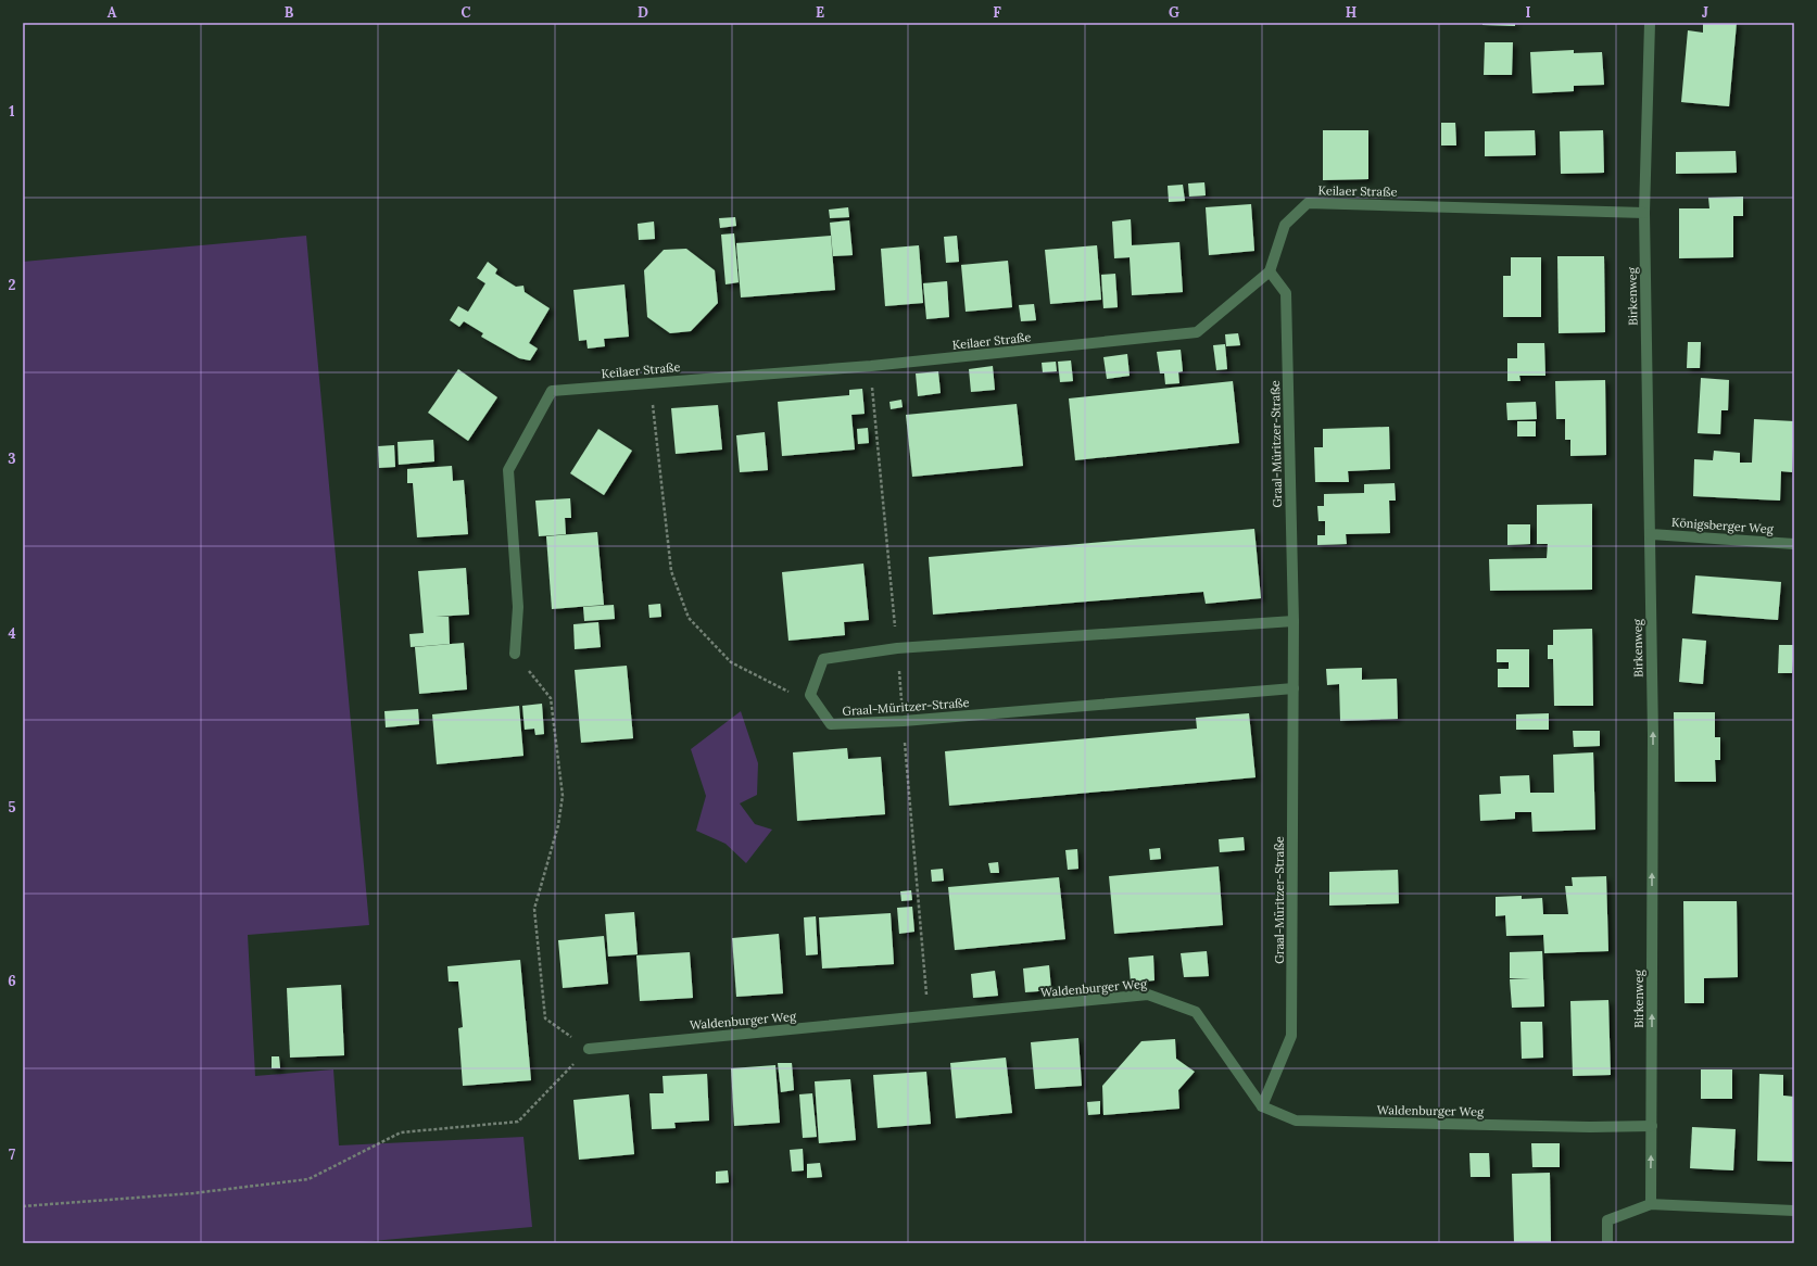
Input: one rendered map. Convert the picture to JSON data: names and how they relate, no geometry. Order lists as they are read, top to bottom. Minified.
{"streets":{"street":["Keilaer Straße","Birkenweg","Graal-Müritzer-Straße","Königsberger Weg","Waldenburger Weg"]},"crossings":[["Keilaer Straße","Birkenweg"],["Keilaer Straße","Graal-Müritzer-Straße"],["Birkenweg","Königsberger Weg"],["Birkenweg","Waldenburger Weg"],["Graal-Müritzer-Straße","Waldenburger Weg"]],"one_way":["Birkenweg"],"grid":{"columns":["A","B","C","D","E","F","G","H","I","J"],"rows":["1","2","3","4","5","6","7"]}}
